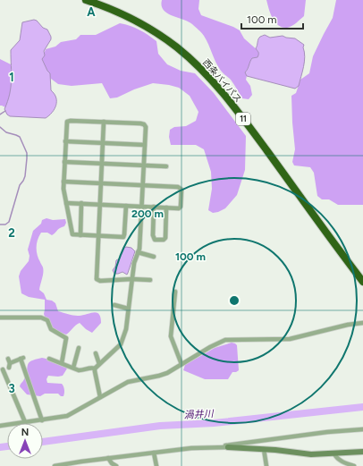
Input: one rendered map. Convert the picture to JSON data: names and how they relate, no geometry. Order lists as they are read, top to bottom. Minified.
{"streets":{"highway":["西条バイパス","11"]},"water":["渦井川"],"scale_bar":"100 m","north":"top","grid":{"columns":["A"],"rows":["1","2","3"]},"rings":["200 m","100 m"]}
